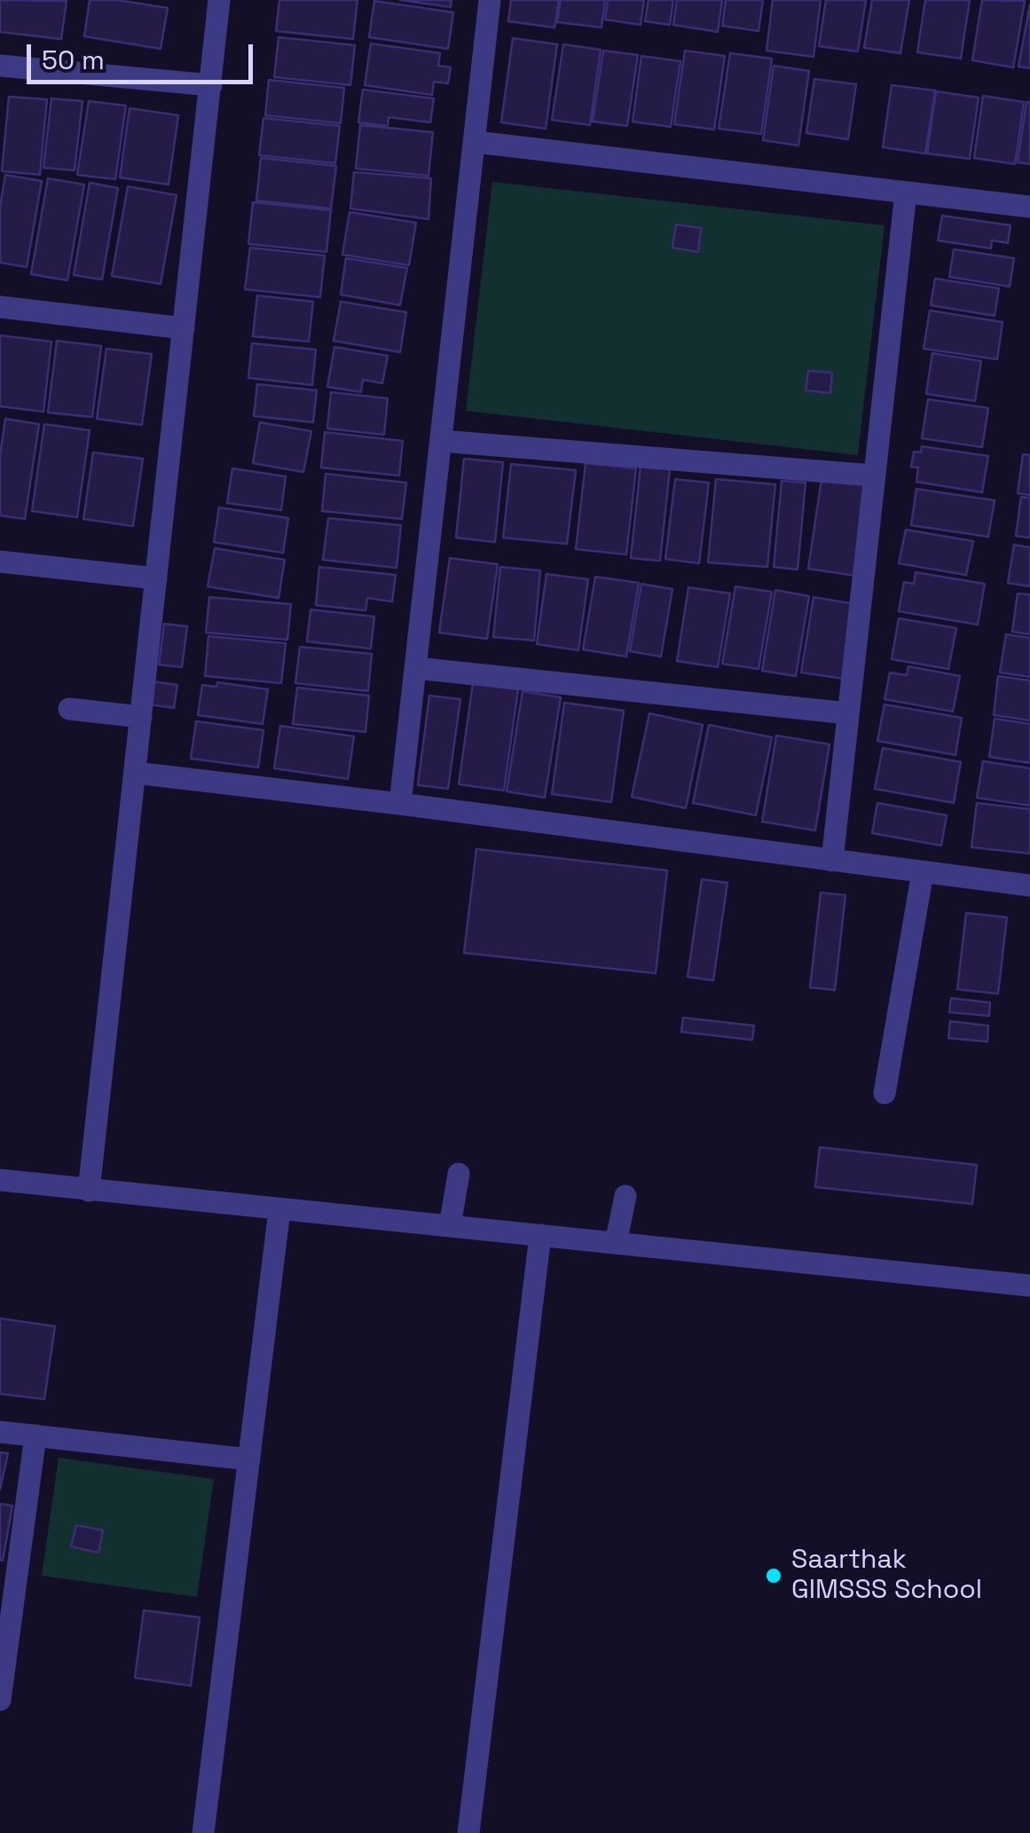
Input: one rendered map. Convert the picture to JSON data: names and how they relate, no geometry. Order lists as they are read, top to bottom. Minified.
{"places":["Saarthak GIMSSS School"],"scale_bar":"50 m"}
